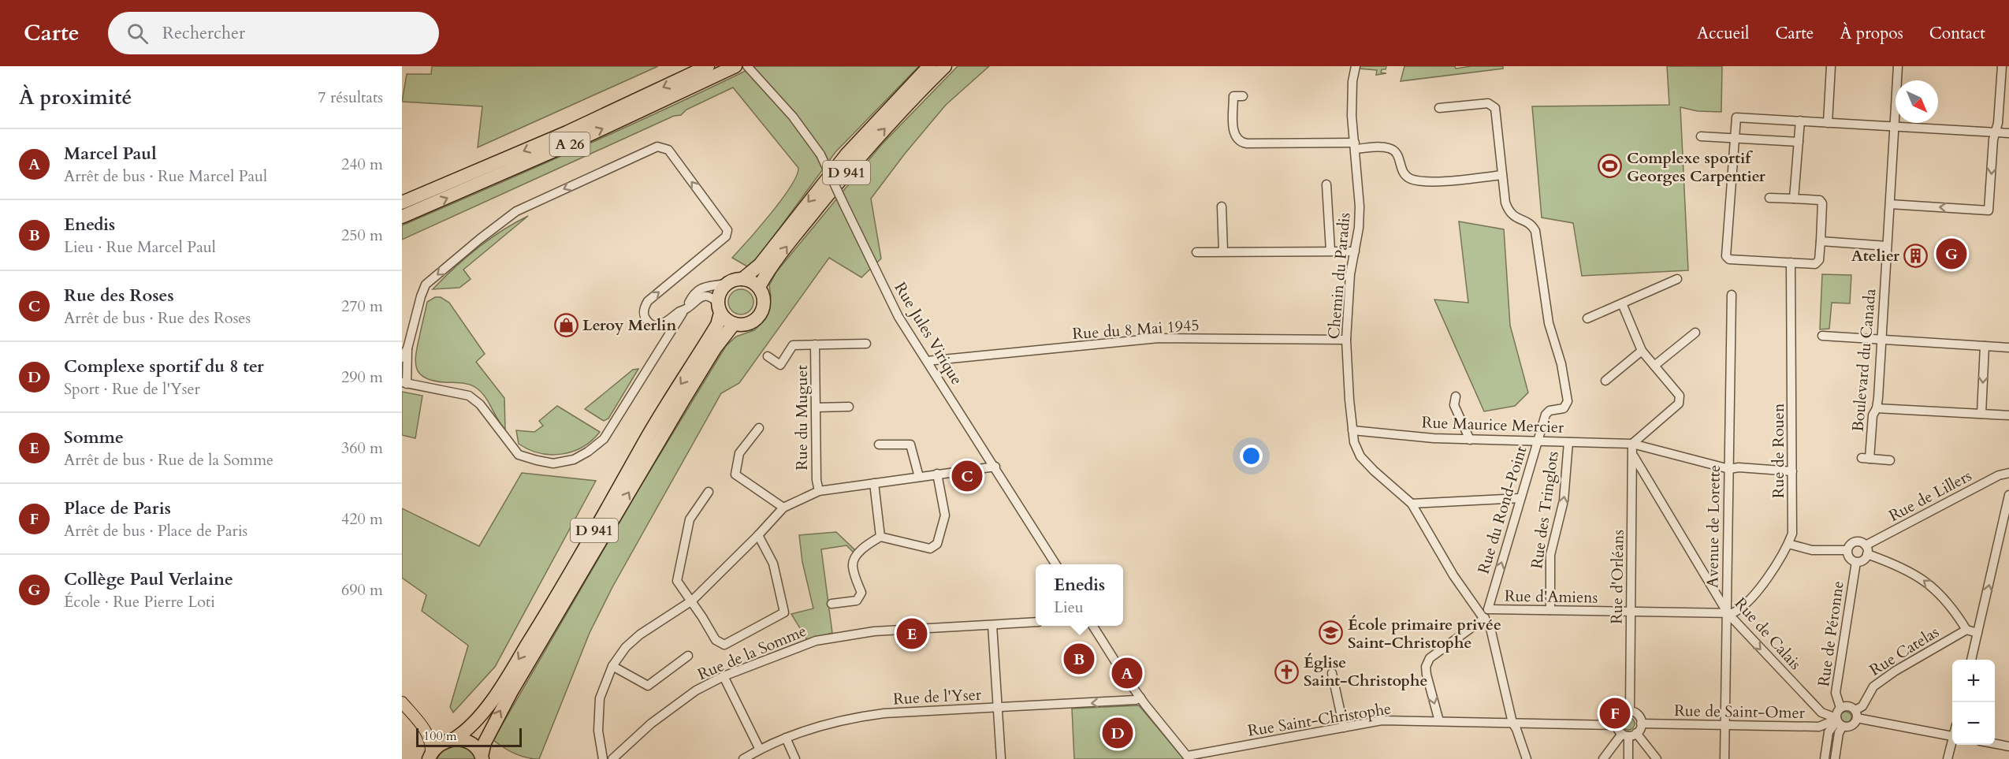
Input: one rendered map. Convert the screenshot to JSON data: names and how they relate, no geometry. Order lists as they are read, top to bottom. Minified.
{"streets":{"highway":["A 26","D 941"],"street":["Chemin du Paradis","Rue du 8 Mai 1945","Rue Jules Virique","Boulevard du Canada","Rue du Muguet","Rue Maurice Mercier","Rue de Rouen","Rue de Lillers","Rue du Rond-Point","Rue des Tringlots","Avenue de Lorette","Rue d'Orléans","Rue d'Amiens","Rue de Calais","Rue de Péronne","Rue Catelas","Rue de la Somme","Rue de l'Yser","Rue de Saint-Omer","Rue Saint-Christophe"]},"crossings":[["Chemin du Paradis","Rue du 8 Mai 1945"],["Chemin du Paradis","Rue Maurice Mercier"],["Chemin du Paradis","Rue du Rond-Point"],["Chemin du Paradis","Rue d'Amiens"],["Chemin du Paradis","Rue Saint-Christophe"],["Rue du 8 Mai 1945","Rue Jules Virique"],["Rue Maurice Mercier","Rue de Rouen"],["Rue Maurice Mercier","Rue du Rond-Point"],["Rue Maurice Mercier","Rue des Tringlots"],["Rue Maurice Mercier","Avenue de Lorette"],["Rue Maurice Mercier","Rue d'Orléans"],["Rue de Rouen","Avenue de Lorette"],["Rue de Rouen","Rue d'Amiens"],["Rue de Rouen","Rue de Calais"],["Rue de Lillers","Rue de Péronne"],["Rue du Rond-Point","Rue d'Amiens"],["Rue des Tringlots","Rue d'Amiens"],["Avenue de Lorette","Rue d'Amiens"],["Avenue de Lorette","Rue de Calais"],["Avenue de Lorette","Rue de Saint-Omer"],["Rue d'Orléans","Rue d'Amiens"],["Rue d'Orléans","Rue de Calais"],["Rue d'Orléans","Rue de Saint-Omer"],["Rue d'Amiens","Rue de Calais"],["Rue de Calais","Rue de Saint-Omer"],["Rue Catelas","Rue de Saint-Omer"]],"one_way":["Rue des Tringlots","Rue de Calais","Rue de l'Yser"],"places":{"sports":["Complexe sportif Georges Carpentier"],"building":["Atelier"],"shop":["Leroy Merlin"],"school or university":["École primaire privée Saint-Christophe"],"church":["Église Saint-Christophe"]},"scale_bar":"100 m","north":"bottom right","page":{"header":"Carte","search":"Rechercher","nav":["Accueil","Carte","À propos","Contact"],"heading":["À proximité","7 résultats"],"list":[{"mark":"A","name":"Marcel Paul","note":"Arrêt de bus · Rue Marcel Paul","value":"240 m"},{"mark":"B","name":"Enedis","note":"Lieu · Rue Marcel Paul","value":"250 m"},{"mark":"C","name":"Rue des Roses","note":"Arrêt de bus · Rue des Roses","value":"270 m"},{"mark":"D","name":"Complexe sportif du 8 ter","note":"Sport · Rue de l'Yser","value":"290 m"},{"mark":"E","name":"Somme","note":"Arrêt de bus · Rue de la Somme","value":"360 m"},{"mark":"F","name":"Place de Paris","note":"Arrêt de bus · Place de Paris","value":"420 m"},{"mark":"G","name":"Collège Paul Verlaine","note":"École · Rue Pierre Loti","value":"690 m"}],"pins":["G","C","E","B","A","F","D"],"popup":["Enedis","Lieu"],"map_buttons":["+","−"],"scale":"100 m"}}
